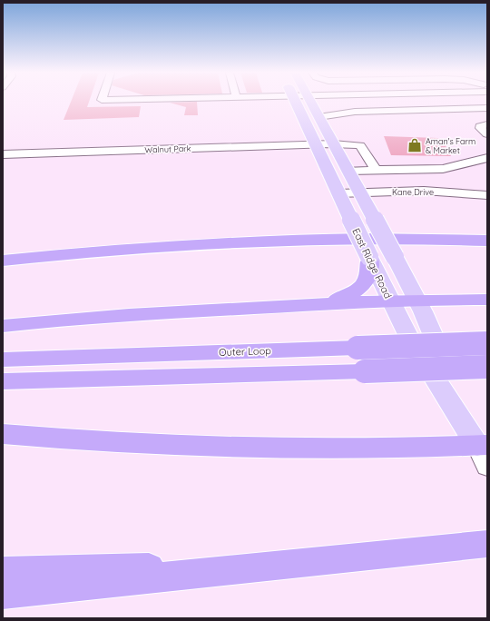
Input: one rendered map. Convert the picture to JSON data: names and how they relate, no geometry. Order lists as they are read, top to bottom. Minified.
{"streets":{"highway":["Outer Loop"],"main road":["East Ridge Road"],"street":["Walnut Park","Kane Drive"]},"crossings":[["Walnut Park","East Ridge Road"],["Kane Drive","East Ridge Road"]],"places":{"shop":["Aman's Farm & Market"]}}
